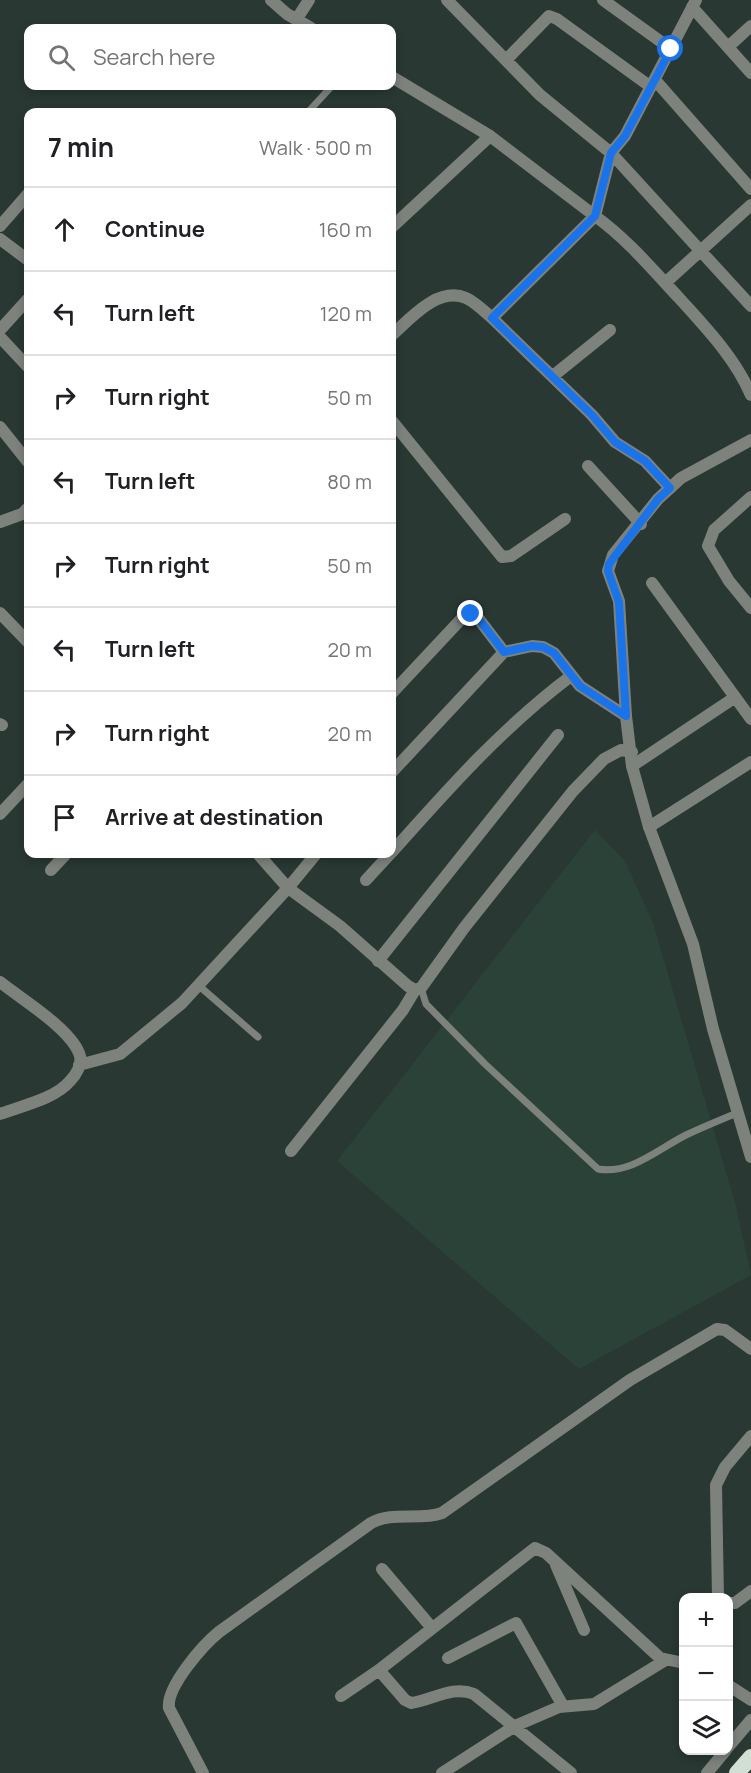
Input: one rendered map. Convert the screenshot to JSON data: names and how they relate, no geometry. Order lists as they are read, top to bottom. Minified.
{"page":{"search":"Search here","heading":["7 min","Walk · 500 m"],"list":[["Continue","160 m"],["Turn left","120 m"],["Turn right","50 m"],["Turn left","80 m"],["Turn right","50 m"],["Turn left","20 m"],["Turn right","20 m"],"Arrive at destination"],"map_buttons":["+","−"]}}
